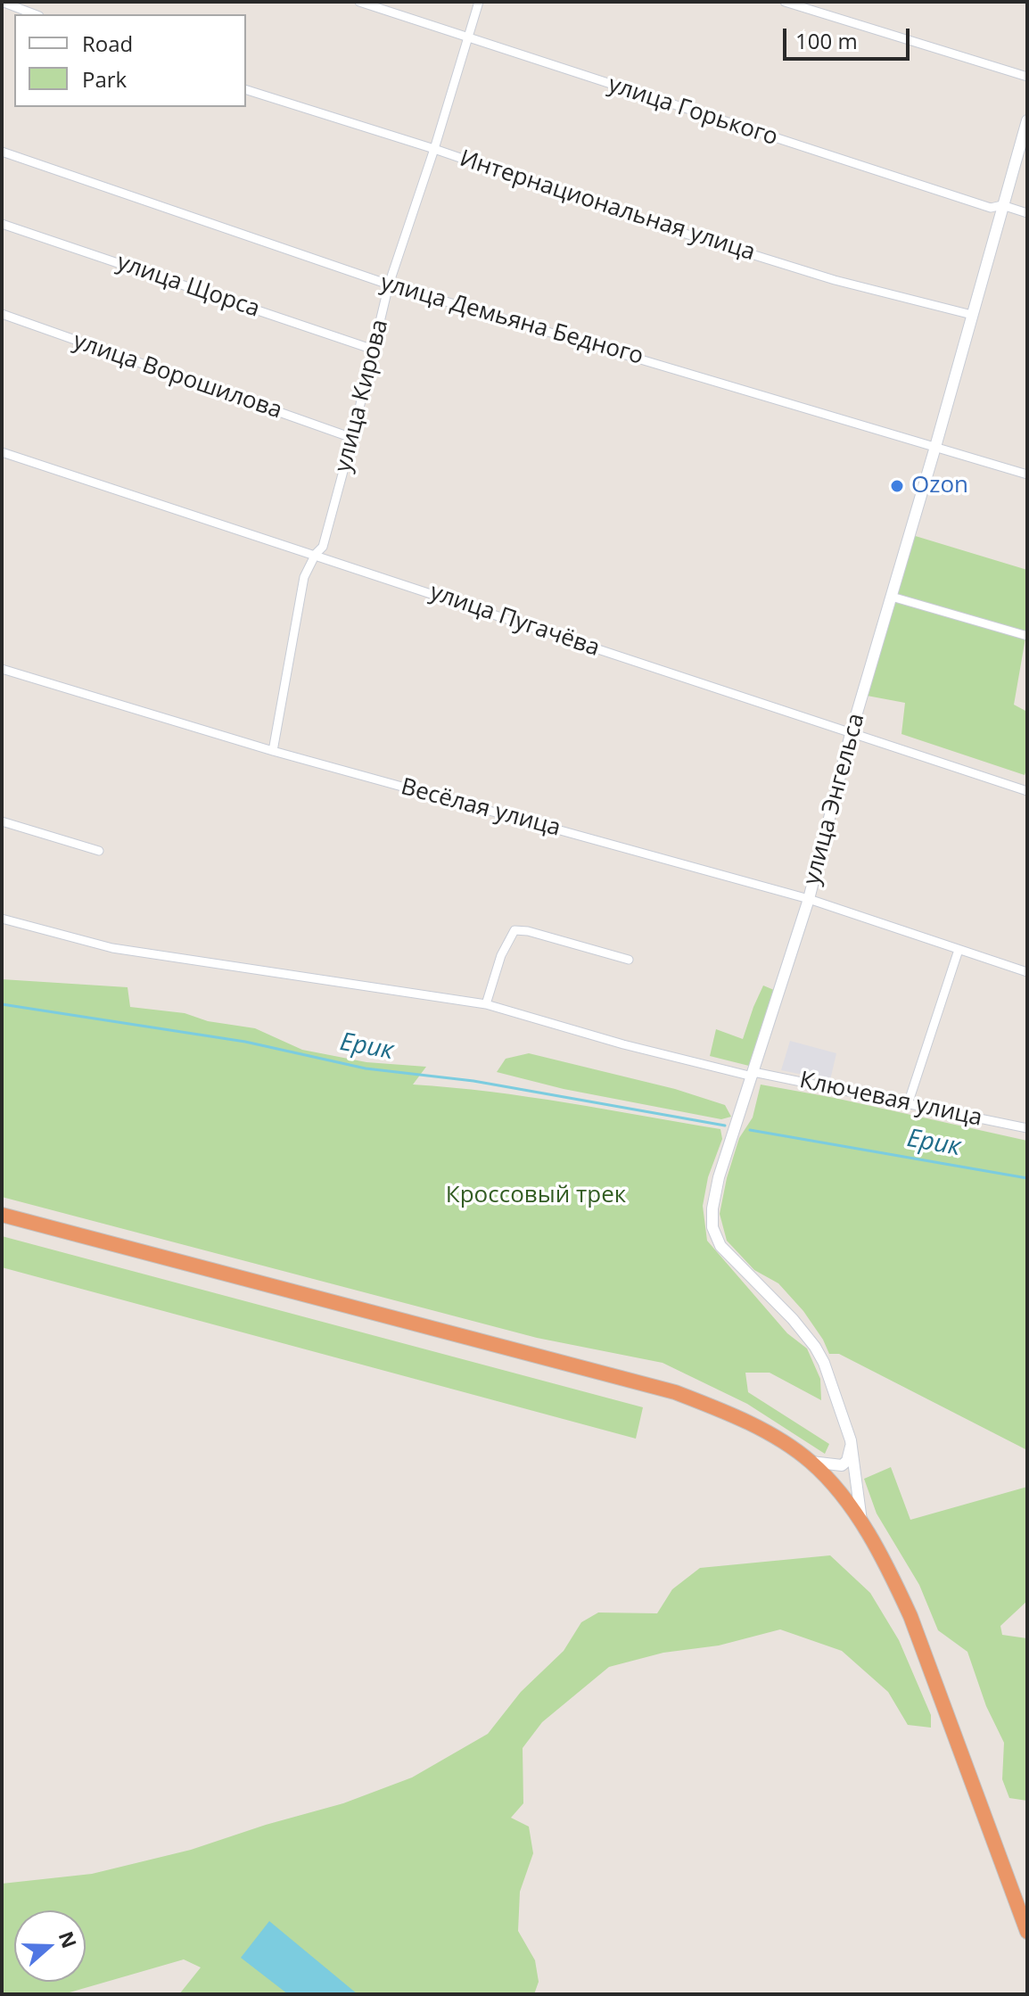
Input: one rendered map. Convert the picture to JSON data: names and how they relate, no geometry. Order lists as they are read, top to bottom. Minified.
{"streets":{"street":["улица Горького","Интернациональная улица","улица Щорса","улица Демьяна Бедного","улица Ворошилова","улица Кирова","улица Пугачёва","улица Энгельса","Весёлая улица","Ключевая улица"]},"crossings":[["улица Горького","улица Кирова"],["улица Горького","улица Энгельса"],["Интернациональная улица","улица Кирова"],["Интернациональная улица","улица Энгельса"],["улица Щорса","улица Кирова"],["улица Демьяна Бедного","улица Кирова"],["улица Демьяна Бедного","улица Энгельса"],["улица Ворошилова","улица Кирова"],["улица Кирова","улица Пугачёва"],["улица Кирова","Весёлая улица"],["улица Пугачёва","улица Энгельса"],["улица Энгельса","Весёлая улица"],["улица Энгельса","Ключевая улица"]],"water":["Ерик"],"parks":["Кроссовый трек"],"places":["Ozon"],"legend":["Road","Park"],"scale_bar":"100 m","north":"right"}
